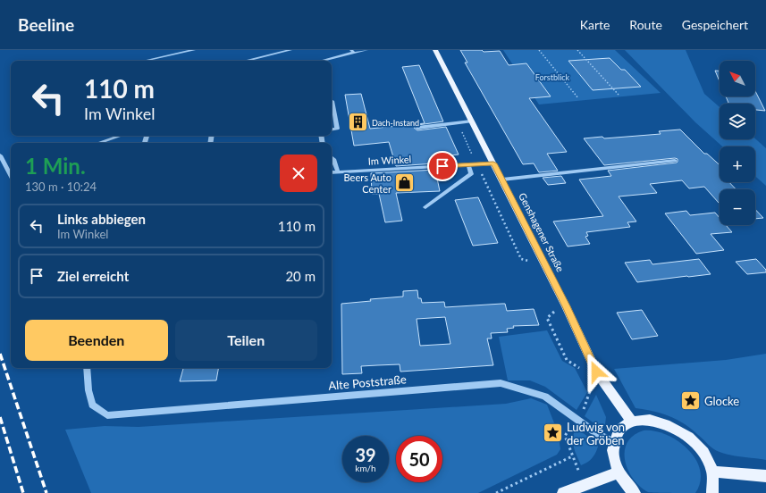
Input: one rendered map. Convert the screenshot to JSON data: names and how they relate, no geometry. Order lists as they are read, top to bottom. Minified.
{"streets":{"main road":["Genshagener Straße"],"street":["Im Winkel","Alte Poststraße"]},"crossings":[["Im Winkel","Genshagener Straße"]],"parks":["Forstblick"],"places":{"building":["Dach-Instand"],"shop":["Beers Auto Center"],"place":["Glocke","Ludwig von der Gröben"]},"north":"top left","page":{"header":"Beeline","nav":["Karte","Route","Gespeichert"],"map_buttons":["+","−"],"turn":["110 m","Im Winkel"],"heading":["1 Min.","130 m · 10:24"],"list":[{"name":"Links abbiegen","note":"Im Winkel","value":"110 m"},{"name":"Ziel erreicht","value":"20 m"}],"buttons":["Beenden","Teilen"],"speed":"39 km/h","limit":"50"}}
